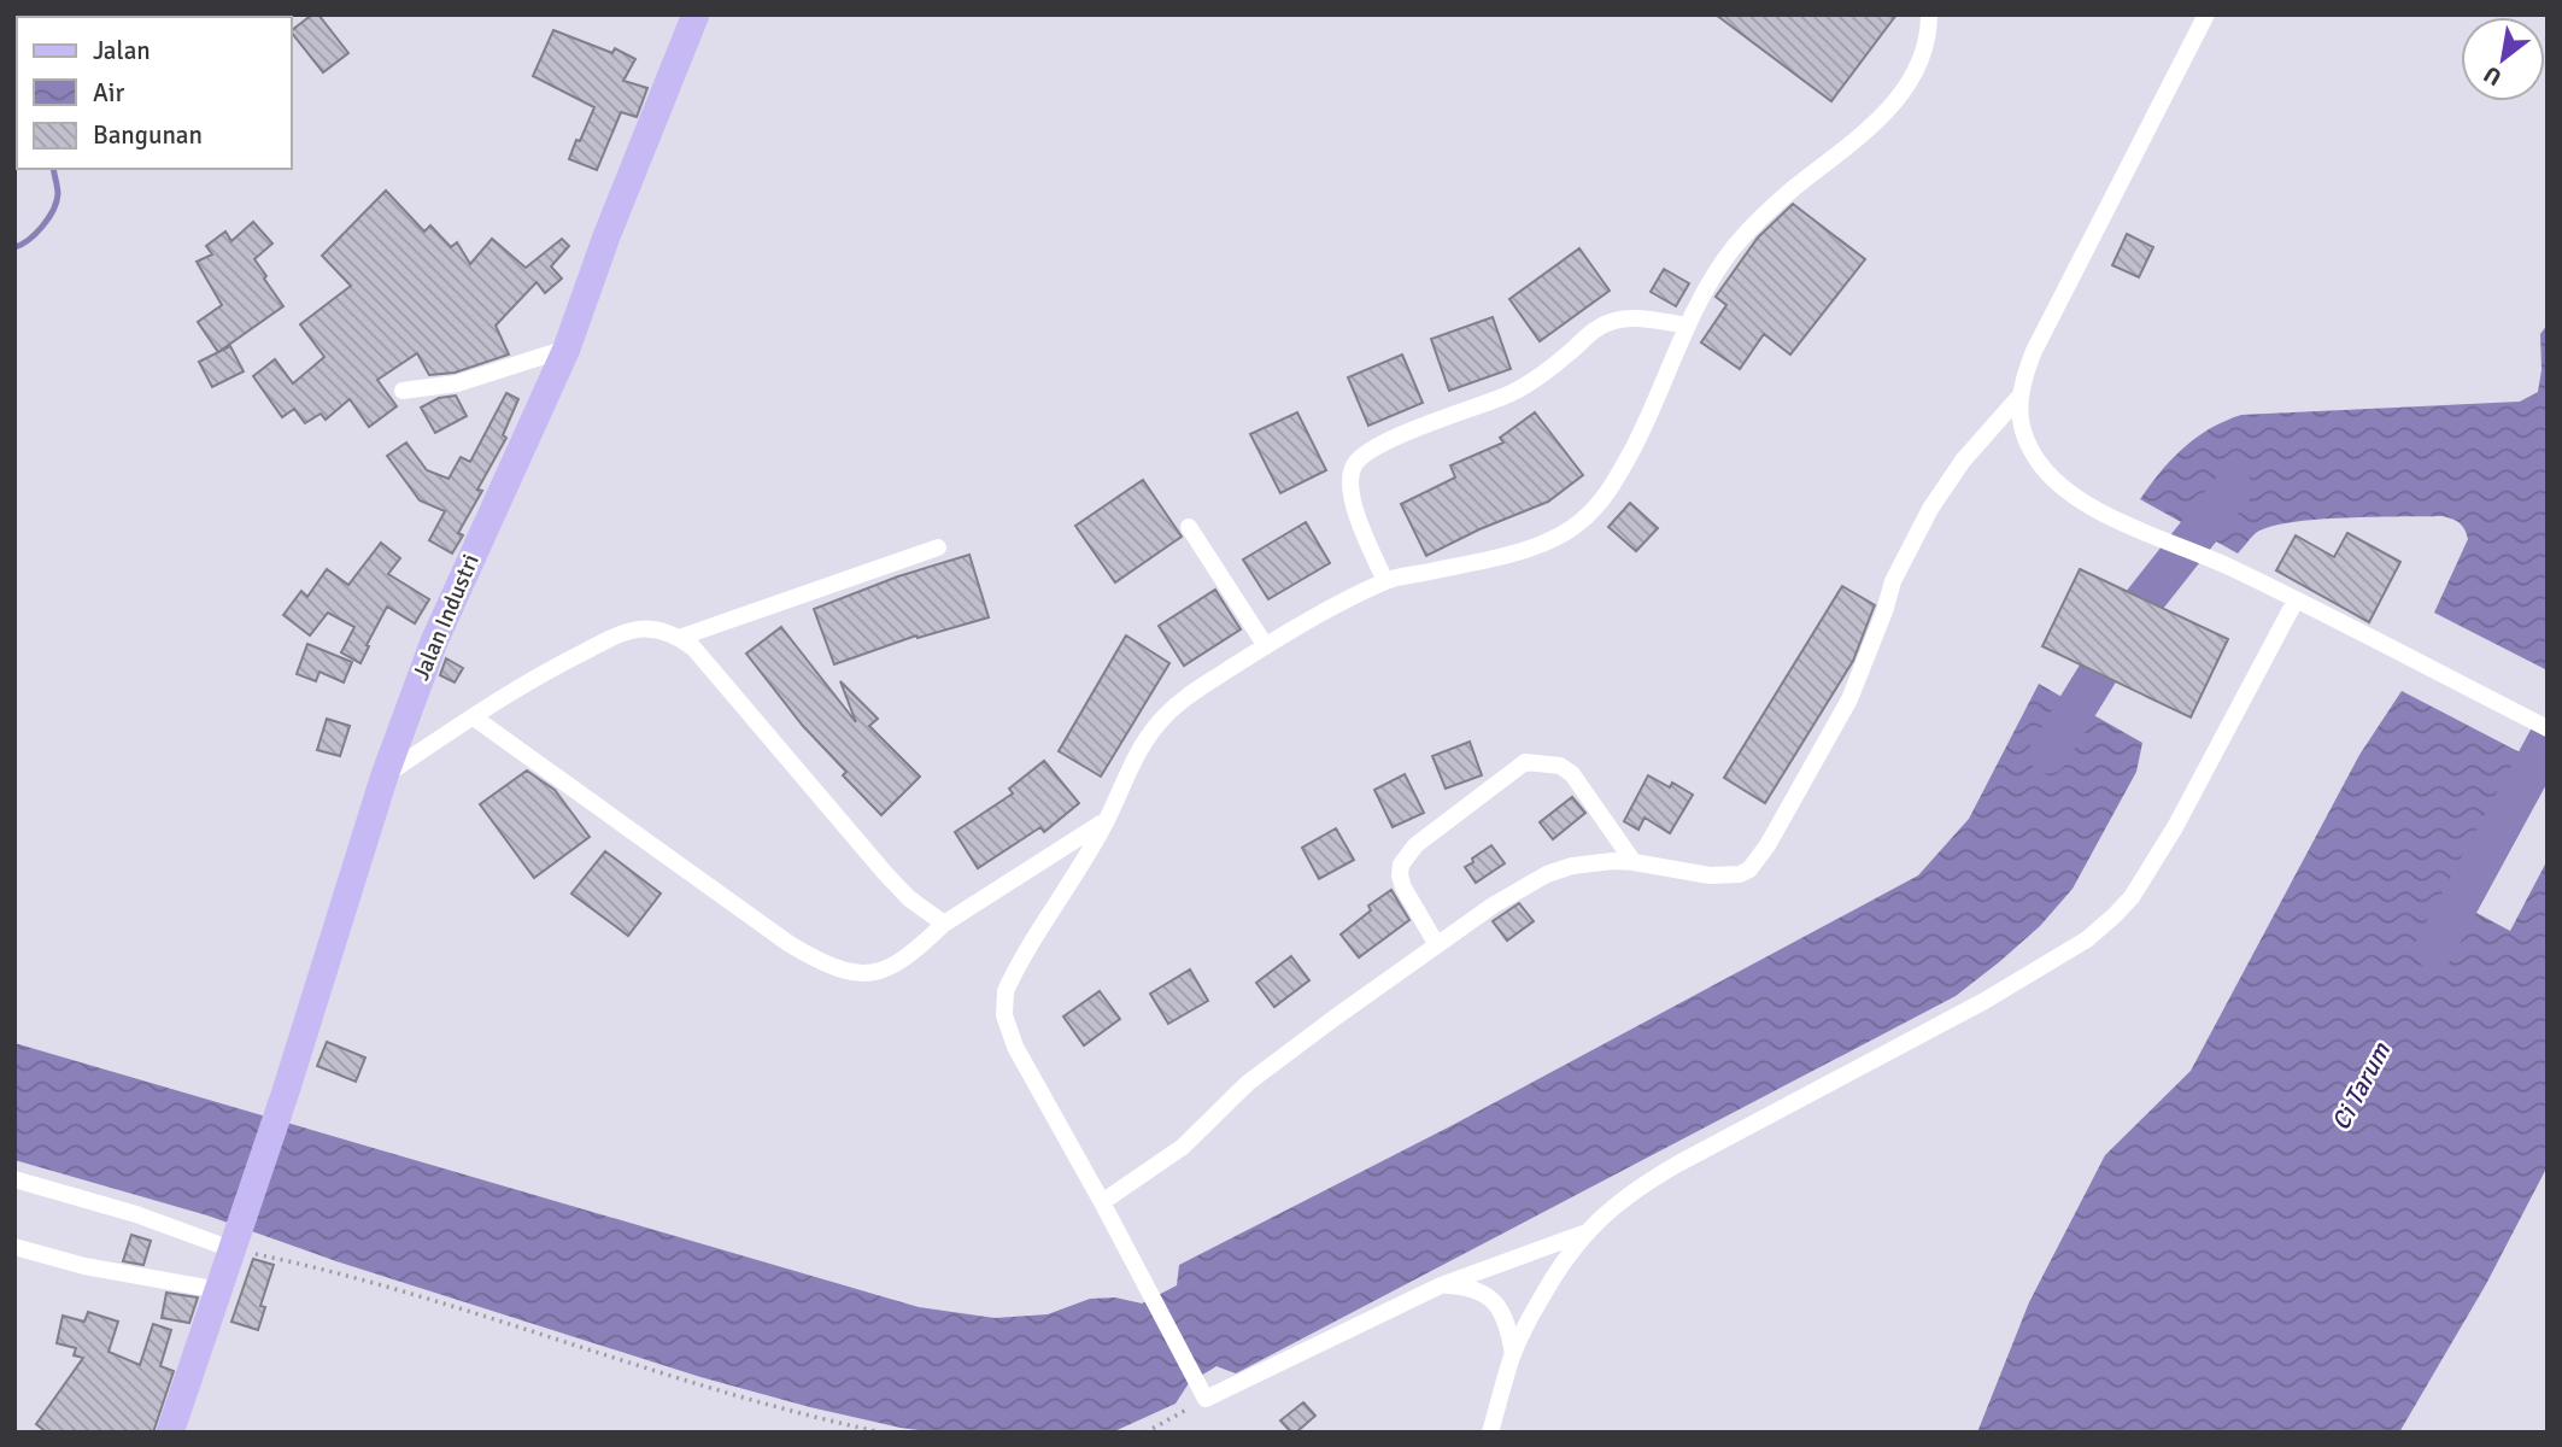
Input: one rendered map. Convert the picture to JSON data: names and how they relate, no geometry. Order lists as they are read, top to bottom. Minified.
{"streets":{"main road":["Jalan Industri"]},"water":["Ci Tarum"],"legend":["Jalan","Air","Bangunan"],"north":"bottom left"}
